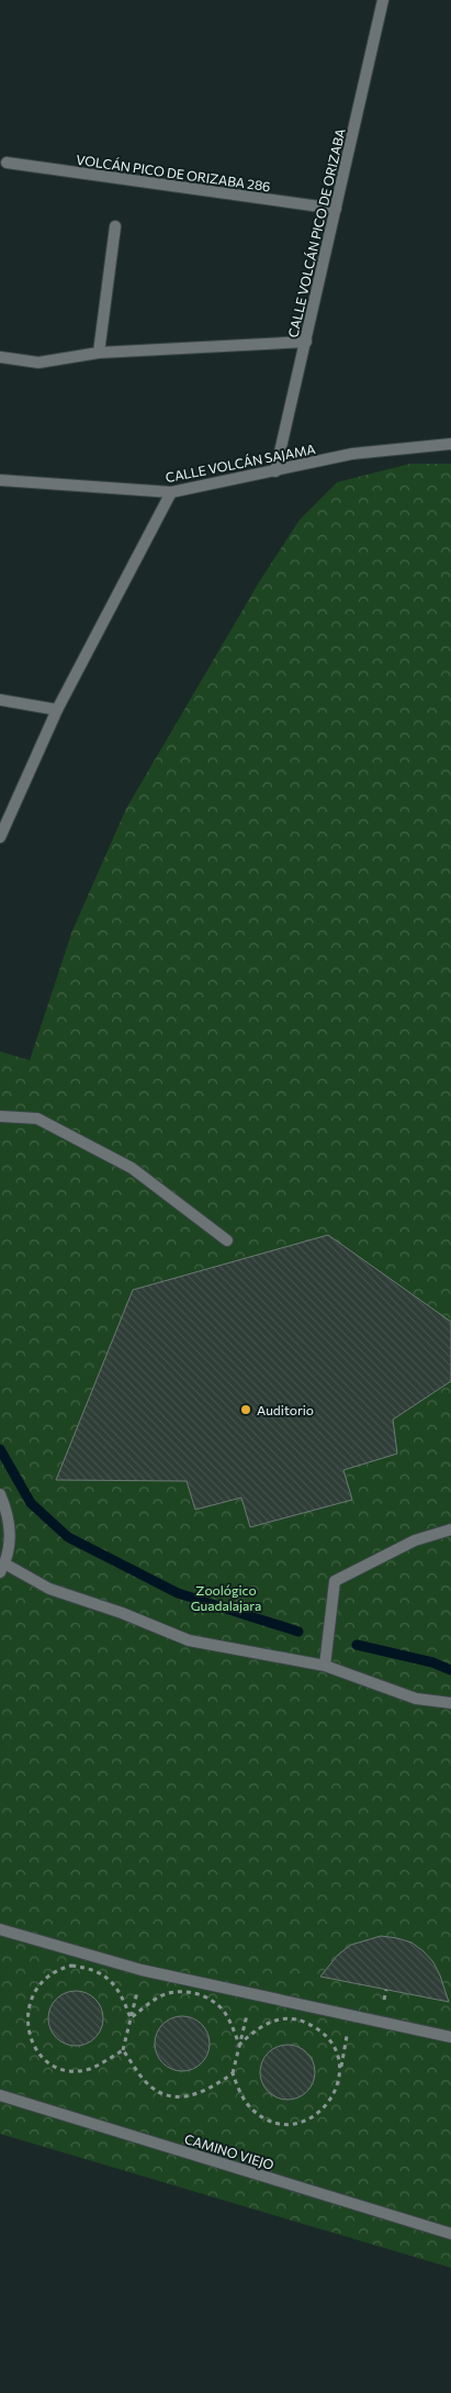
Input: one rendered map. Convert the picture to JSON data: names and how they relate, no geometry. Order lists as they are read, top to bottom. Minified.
{"streets":{"street":["VOLCÁN PICO DE ORIZABA 286","CALLE VOLCÁN PICO DE ORIZABA","CALLE VOLCÁN SAJAMA","CAMINO VIEJO"]},"crossings":[["VOLCÁN PICO DE ORIZABA 286","CALLE VOLCÁN PICO DE ORIZABA"],["CALLE VOLCÁN PICO DE ORIZABA","CALLE VOLCÁN SAJAMA"]],"parks":["Zoológico Guadalajara"],"places":["Auditorio"]}
